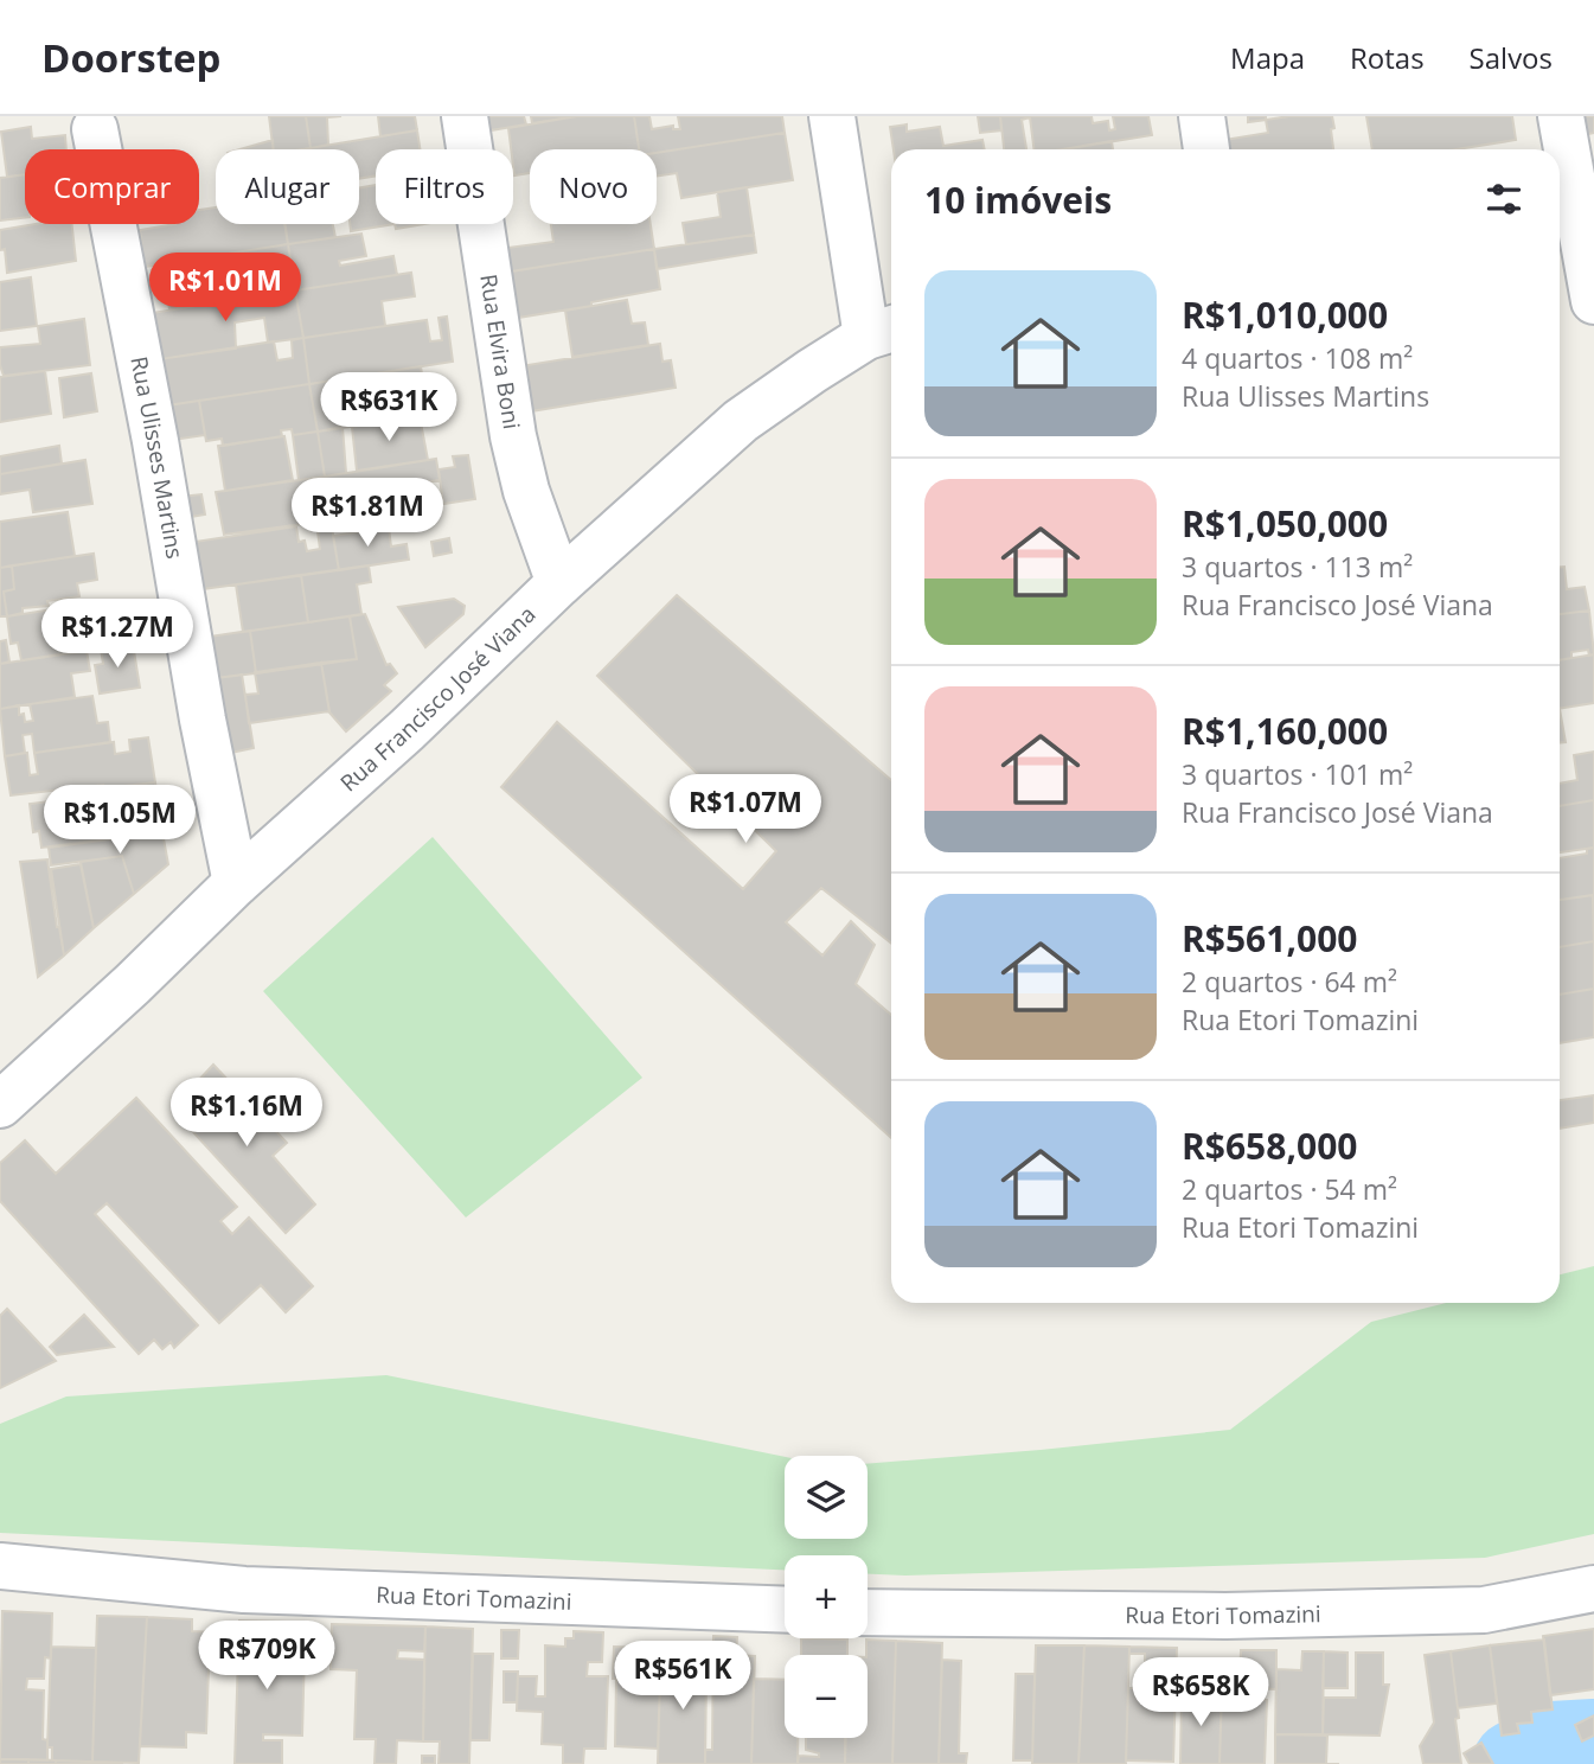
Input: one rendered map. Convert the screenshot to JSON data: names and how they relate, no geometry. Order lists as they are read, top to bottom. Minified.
{"streets":{"street":["Rua Elvira Boni","Rua Ulisses Martins","Rua Francisco José Viana","Rua Etori Tomazini"]},"crossings":[["Rua Elvira Boni","Rua Francisco José Viana"],["Rua Ulisses Martins","Rua Francisco José Viana"]],"page":{"header":"Doorstep","nav":["Mapa","Rotas","Salvos"],"chip":["Comprar","Alugar","Filtros","Novo"],"heading":"10 imóveis","list":[{"name":"R$1,010,000","note":"4 quartos · 108 m² · Rua Ulisses Martins"},{"name":"R$1,050,000","note":"3 quartos · 113 m² · Rua Francisco José Viana"},{"name":"R$1,160,000","note":"3 quartos · 101 m² · Rua Francisco José Viana"},{"name":"R$561,000","note":"2 quartos · 64 m² · Rua Etori Tomazini"},{"name":"R$658,000","note":"2 quartos · 54 m² · Rua Etori Tomazini"}],"price":["R$1.01M","R$631K","R$1.81M","R$1.27M","R$1.07M","R$1.05M","R$1.16M","R$709K","R$561K","R$658K"],"map_buttons":["+","−"]}}
